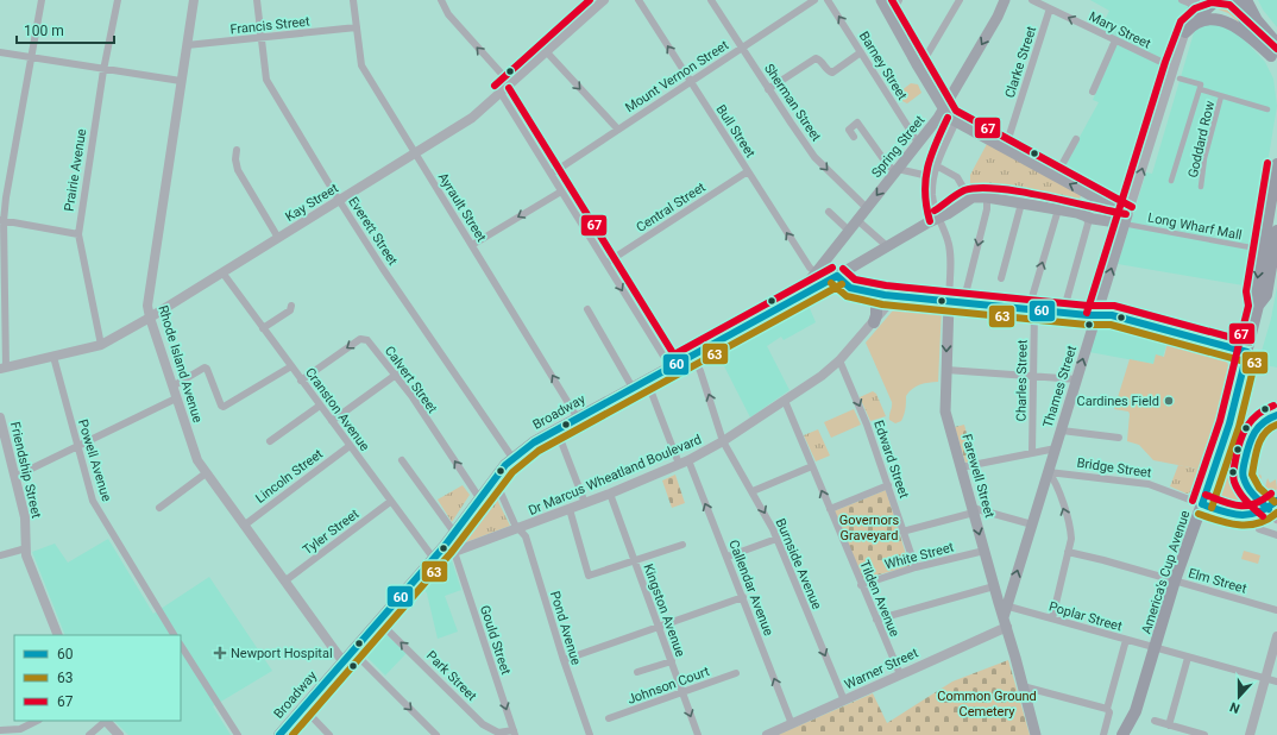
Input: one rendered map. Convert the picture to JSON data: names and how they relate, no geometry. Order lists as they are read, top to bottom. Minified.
{"streets":{"main road":["Spring Street","Thames Street","Broadway","Farewell Street","America's Cup Avenue"],"street":["Francis Street","Mary Street","Clarke Street","Barney Street","Mount Vernon Street","Sherman Street","Bull Street","Goddard Row","Prairie Avenue","Kay Street","Ayrault Street","Central Street","Long Wharf Mall","Everett Street","Rhode Island Avenue","Calvert Street","Charles Street","Cranston Avenue","Edward Street","Powell Avenue","Bridge Street","Friendship Street","Dr Marcus Wheatland Boulevard","Lincoln Street","Tyler Street","White Street","Burnside Avenue","Elm Street","Callendar Avenue","Tilden Avenue","Kingston Avenue","Poplar Street","Pond Avenue","Gould Street","Warner Street","Park Street","Johnson Court"]},"crossings":[["Francis Street","Ayrault Street"],["Francis Street","Everett Street"],["Francis Street","Rhode Island Avenue"],["Mary Street","Clarke Street"],["Mary Street","Thames Street"],["Barney Street","Spring Street"],["Mount Vernon Street","Sherman Street"],["Mount Vernon Street","Bull Street"],["Sherman Street","Spring Street"],["Bull Street","Spring Street"],["Bull Street","Central Street"],["Spring Street","Broadway"],["Prairie Avenue","Kay Street"],["Kay Street","Ayrault Street"],["Kay Street","Everett Street"],["Kay Street","Rhode Island Avenue"],["Kay Street","Cranston Avenue"],["Kay Street","Powell Avenue"],["Ayrault Street","Broadway"],["Long Wharf Mall","Thames Street"],["Long Wharf Mall","America's Cup Avenue"],["Everett Street","Broadway"],["Rhode Island Avenue","Broadway"],["Rhode Island Avenue","Lincoln Street"],["Rhode Island Avenue","Tyler Street"],["Calvert Street","Cranston Avenue"],["Calvert Street","Broadway"],["Thames Street","Bridge Street"],["Thames Street","Farewell Street"],["Thames Street","Poplar Street"],["Cranston Avenue","Broadway"],["Cranston Avenue","Lincoln Street"],["Cranston Avenue","Tyler Street"],["Broadway","Dr Marcus Wheatland Boulevard"],["Broadway","Farewell Street"],["Broadway","Burnside Avenue"],["Broadway","Callendar Avenue"],["Broadway","Pond Avenue"],["Broadway","Gould Street"],["Broadway","Park Street"],["Edward Street","Dr Marcus Wheatland Boulevard"],["Edward Street","White Street"],["Bridge Street","America's Cup Avenue"],["Dr Marcus Wheatland Boulevard","Burnside Avenue"],["Dr Marcus Wheatland Boulevard","Callendar Avenue"],["Dr Marcus Wheatland Boulevard","Tilden Avenue"],["Dr Marcus Wheatland Boulevard","Kingston Avenue"],["Dr Marcus Wheatland Boulevard","Pond Avenue"],["Dr Marcus Wheatland Boulevard","Gould Street"],["Farewell Street","White Street"],["Farewell Street","Poplar Street"],["Farewell Street","Warner Street"],["White Street","Tilden Avenue"],["Burnside Avenue","Warner Street"],["America's Cup Avenue","Elm Street"],["America's Cup Avenue","Poplar Street"],["Callendar Avenue","Warner Street"],["Tilden Avenue","Warner Street"],["Kingston Avenue","Johnson Court"],["Gould Street","Park Street"]],"one_way":["Mary Street","Barney Street","Sherman Street","Bull Street","Spring Street","Ayrault Street","Edward Street","Callendar Avenue","Gould Street"],"parks":["Governors Graveyard","Common Ground Cemetery"],"places":{"other":["Cardines Field"],"health":["Newport Hospital"]},"lines":["transit line 67","transit line 60","transit line 63"],"legend":["60","63","67"],"scale_bar":"100 m","north":"bottom"}
